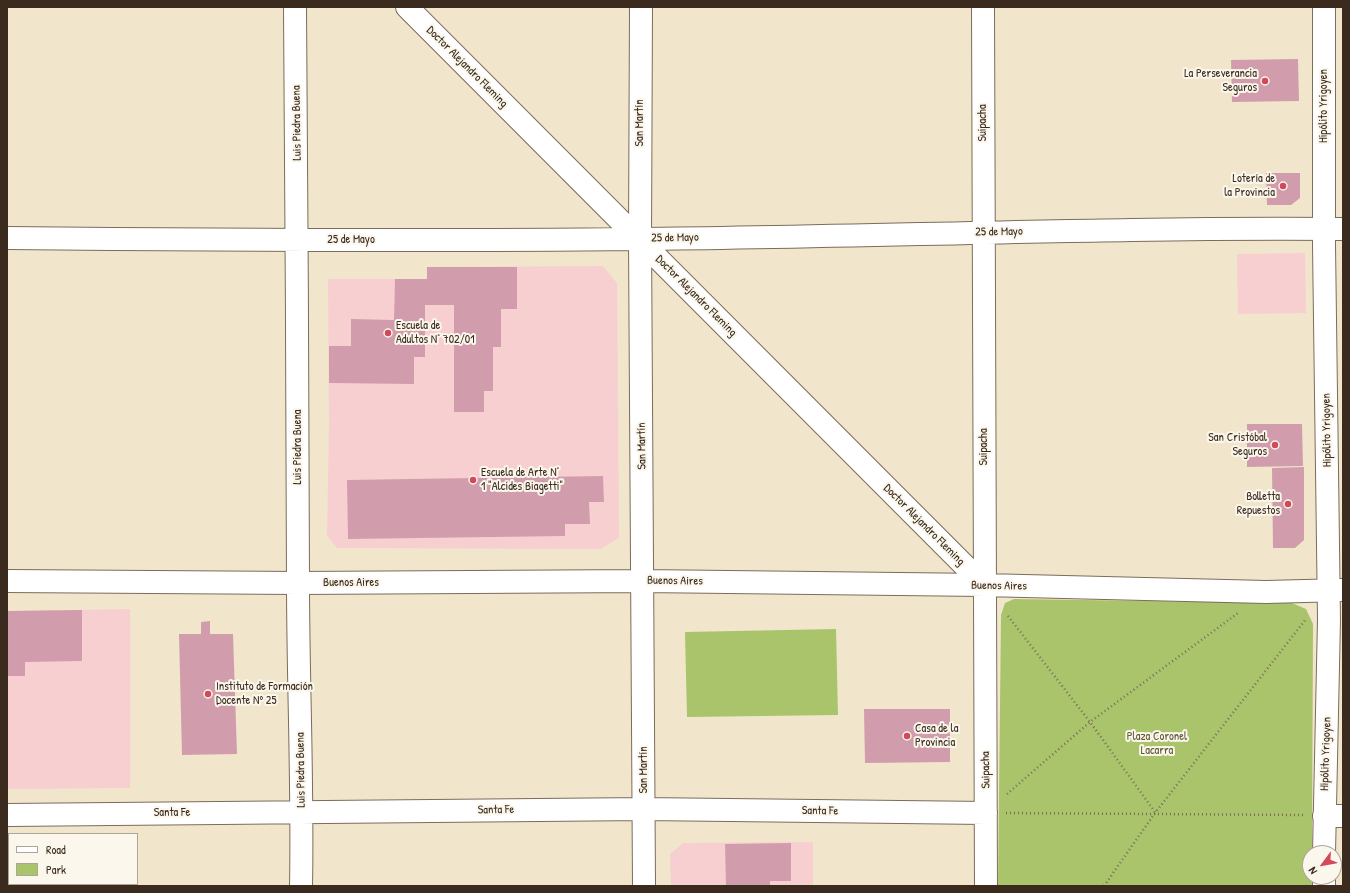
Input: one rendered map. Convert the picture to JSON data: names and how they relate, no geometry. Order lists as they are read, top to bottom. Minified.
{"streets":{"street":["Doctor Alejandro Fleming","Hipólito Yrigoyen","Luis Piedra Buena","San Martín","Suipacha","25 de Mayo","Buenos Aires","Santa Fe"]},"crossings":[["Doctor Alejandro Fleming","San Martín"],["Doctor Alejandro Fleming","Suipacha"],["Doctor Alejandro Fleming","25 de Mayo"],["Doctor Alejandro Fleming","Buenos Aires"],["Hipólito Yrigoyen","25 de Mayo"],["Hipólito Yrigoyen","Buenos Aires"],["Luis Piedra Buena","25 de Mayo"],["Luis Piedra Buena","Buenos Aires"],["Luis Piedra Buena","Santa Fe"],["San Martín","25 de Mayo"],["San Martín","Buenos Aires"],["San Martín","Santa Fe"],["Suipacha","25 de Mayo"],["Suipacha","Buenos Aires"],["Suipacha","Santa Fe"]],"parks":["Plaza Coronel Lacarra"],"places":["La Perseverancia Seguros","Lotería de la Provincia","Escuela de Adultos N° 702/01","San Cristóbal Seguros","Escuela de Arte N° 1 \"Alcides Biagetti\"","Bolletta Repuestos","Instituto de Formación Docente Nº 25","Casa de la Provincia"],"legend":["Road","Park"],"north":"bottom left"}
